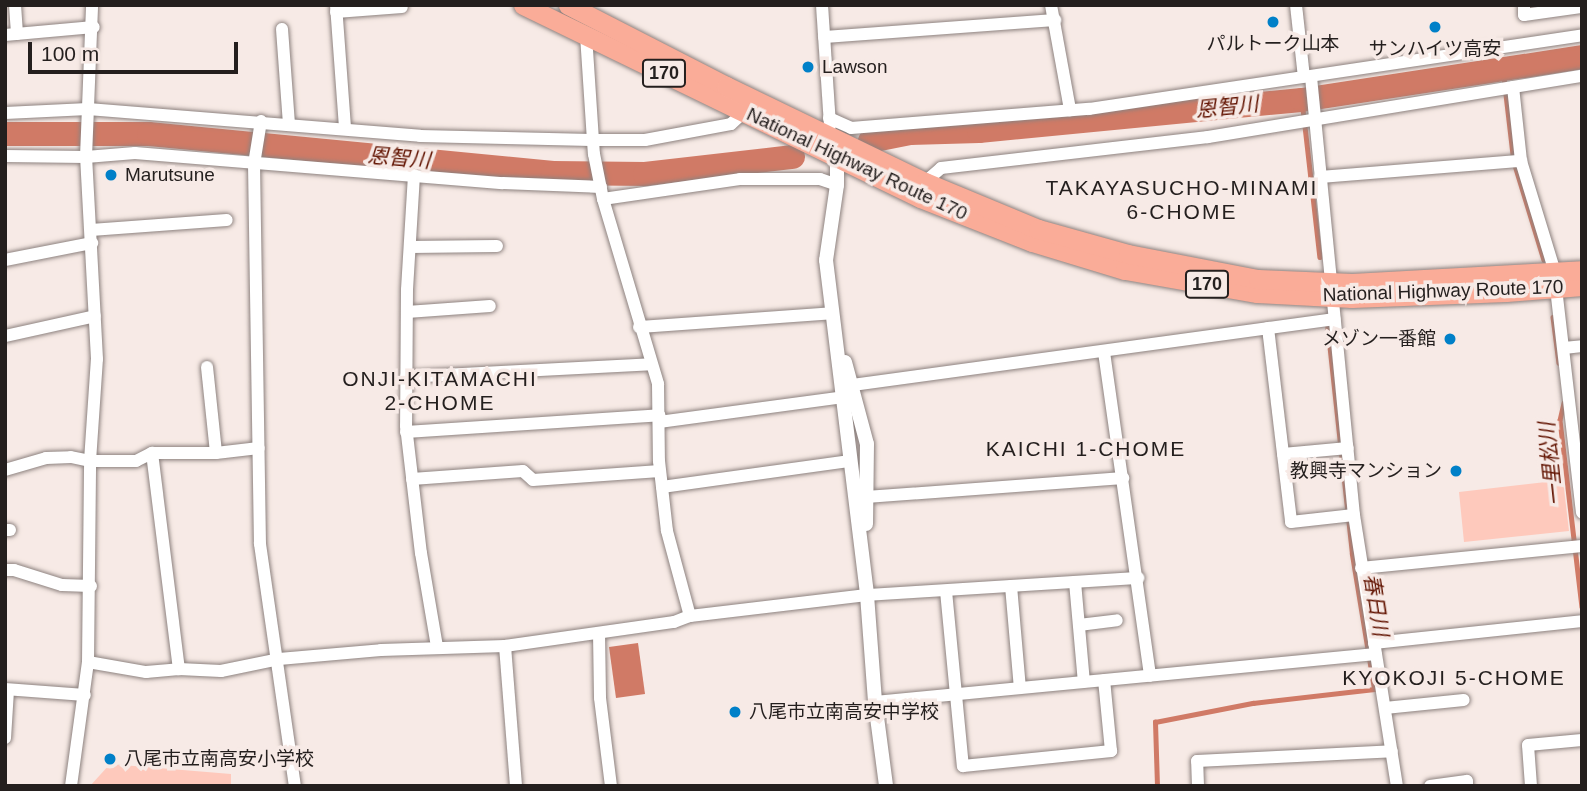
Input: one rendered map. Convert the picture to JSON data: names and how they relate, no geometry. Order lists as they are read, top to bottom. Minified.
{"streets":{"highway":["170","National Highway Route 170"]},"districts":["TAKAYASUCHO-MINAMI 6-CHOME","ONJI-KITAMACHI 2-CHOME","KAICHI 1-CHOME","KYOKOJI 5-CHOME"],"water":["恩智川","一里松川","春日川"],"places":["パルトーク山本","サンハイツ高安","Lawson","Marutsune","メゾン一番館","教興寺マンション","八尾市立南高安中学校","八尾市立南高安小学校"],"scale_bar":"100 m"}
